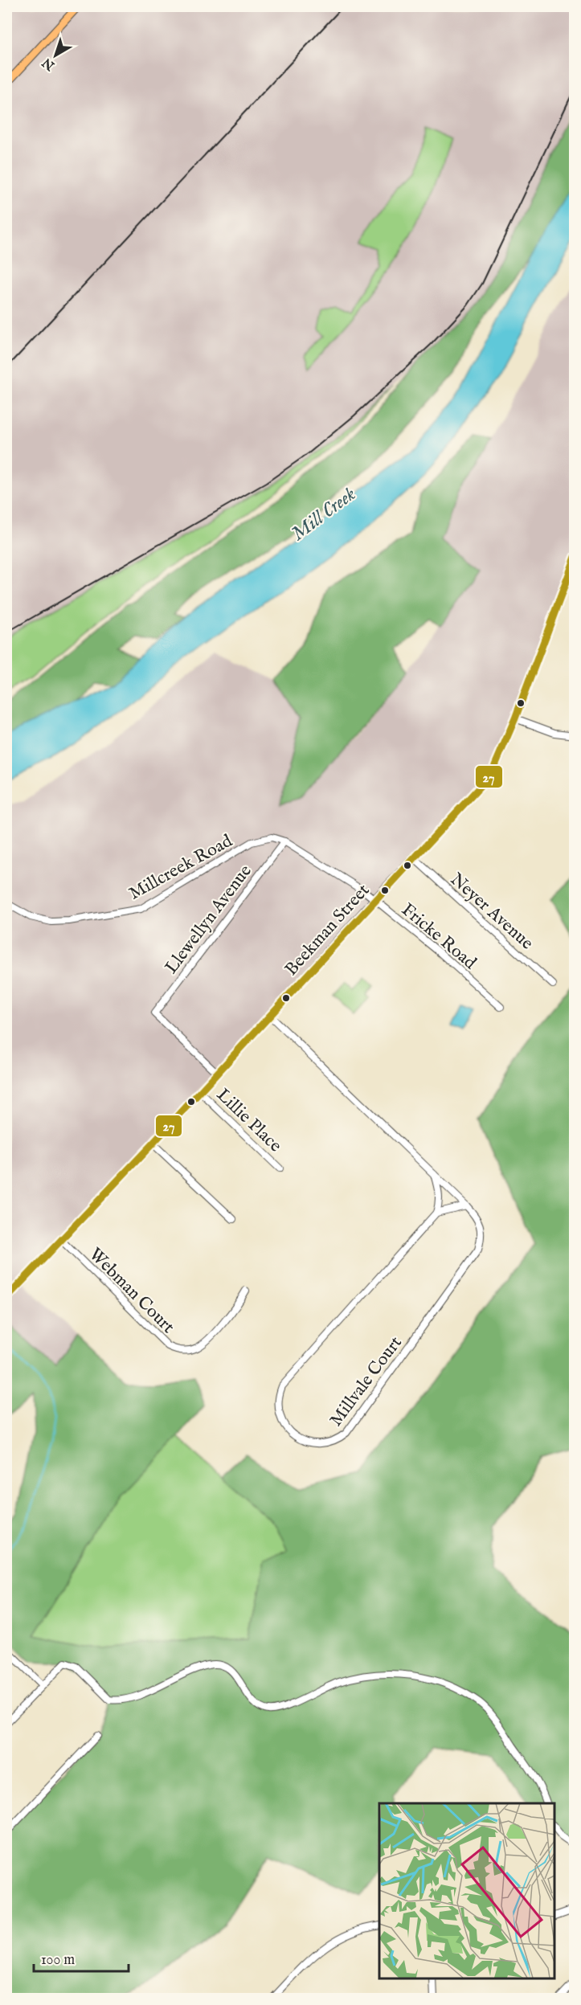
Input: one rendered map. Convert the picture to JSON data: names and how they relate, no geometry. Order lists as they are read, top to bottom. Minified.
{"streets":{"main road":["Beekman Street"],"street":["Millcreek Road","Neyer Avenue","Llewellyn Avenue","Fricke Road","Lillie Place","Webman Court","Millvale Court"]},"crossings":[["Millcreek Road","Llewellyn Avenue"],["Millcreek Road","Fricke Road"],["Neyer Avenue","Beekman Street"],["Llewellyn Avenue","Beekman Street"],["Llewellyn Avenue","Fricke Road"],["Beekman Street","Fricke Road"],["Beekman Street","Lillie Place"],["Beekman Street","Webman Court"],["Beekman Street","Millvale Court"]],"water":["Mill Creek"],"lines":["transit line 27"],"scale_bar":"100 m","north":"bottom left"}
